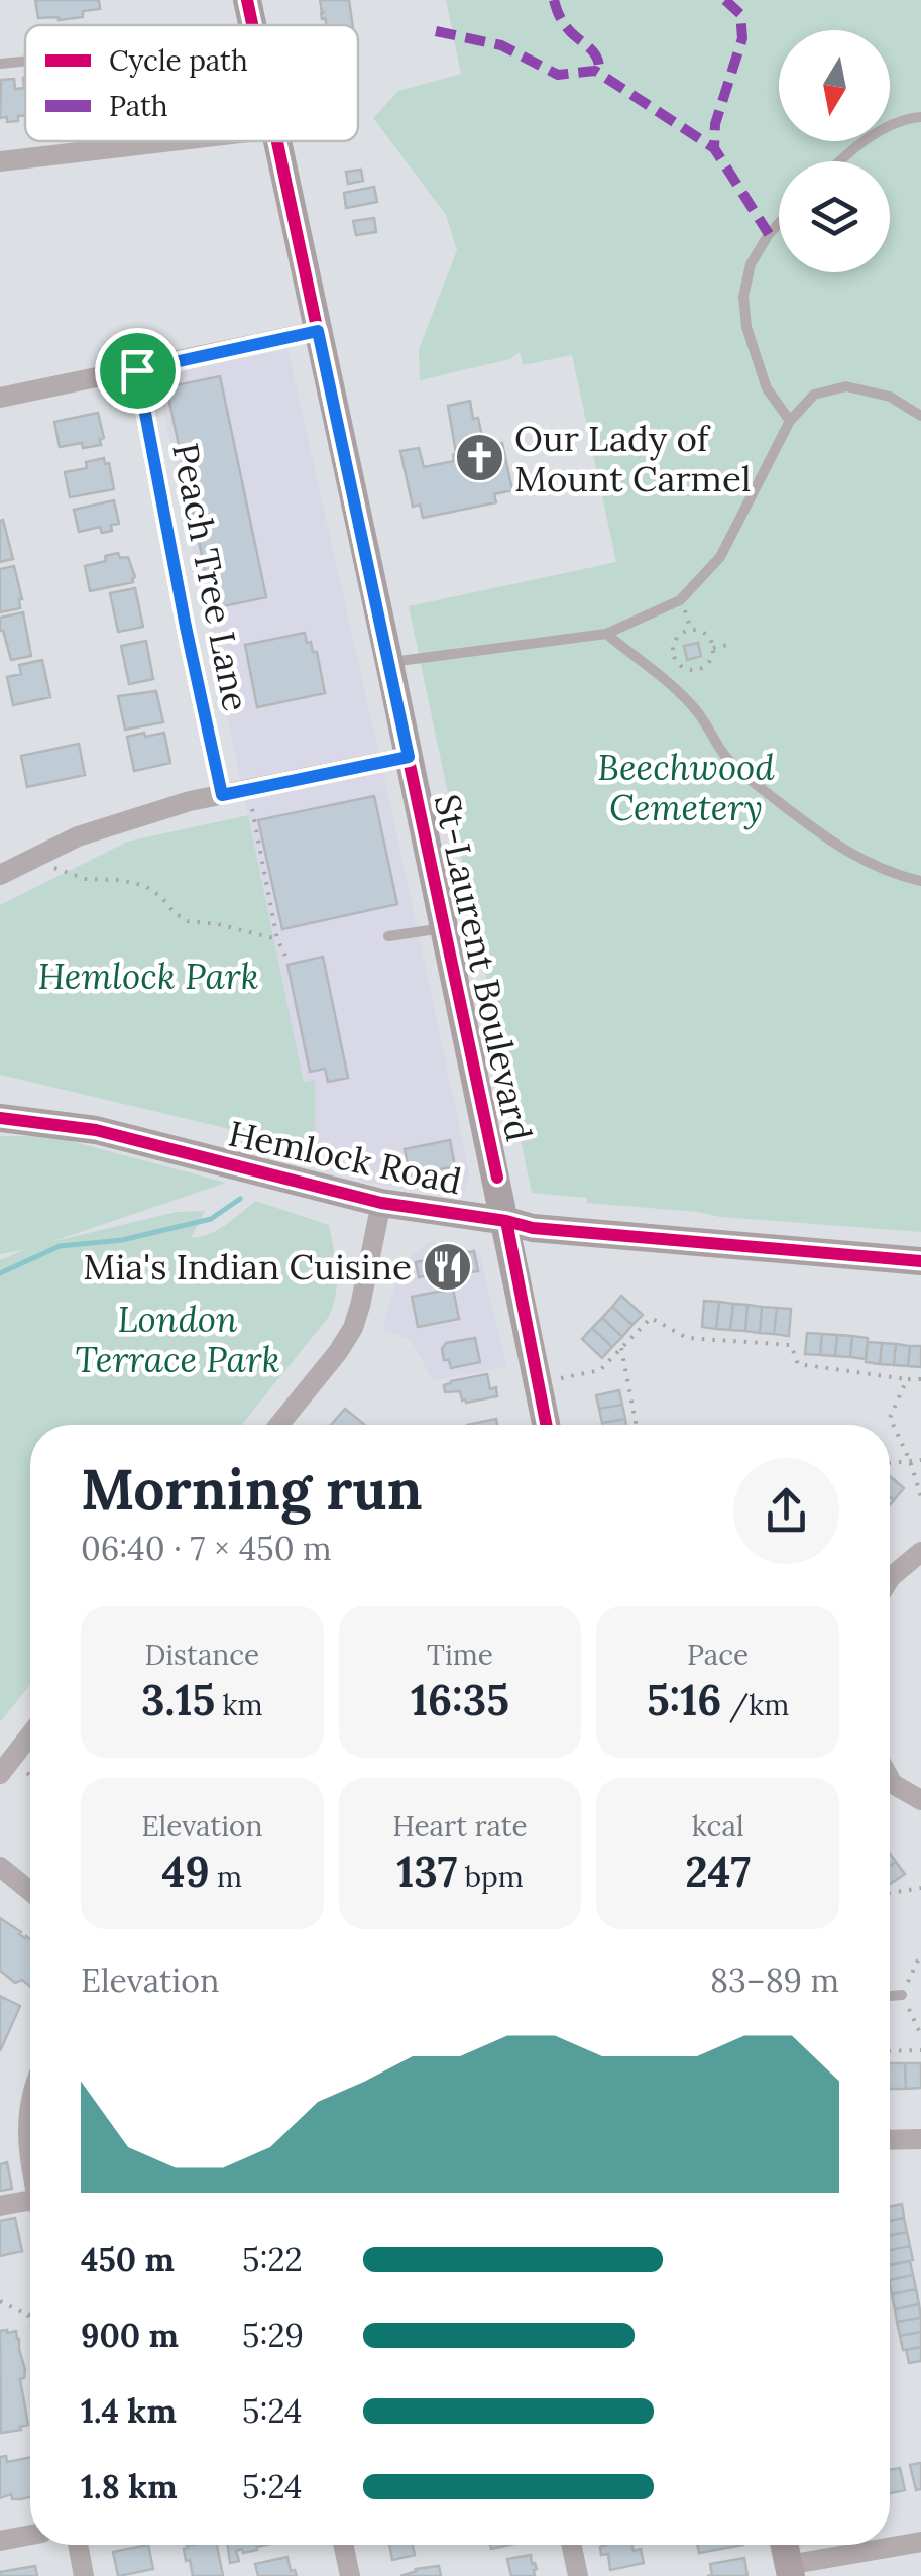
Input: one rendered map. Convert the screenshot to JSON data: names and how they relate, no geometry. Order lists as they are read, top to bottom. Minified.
{"streets":{"main road":["St-Laurent Boulevard","Hemlock Road"],"street":["Peach Tree Lane"]},"crossings":[["St-Laurent Boulevard","Hemlock Road"]],"parks":["Beechwood Cemetery","Hemlock Park","London Terrace Park"],"places":{"church":["Our Lady of Mount Carmel"],"restaurant":["Mia's Indian Cuisine"]},"legend":["Cycle path","Path"],"north":"bottom","page":{"heading":["Morning run","06:40 · 7 × 450 m"],"stats":[["Distance","3.15 km"],["Time","16:35"],["Pace","5:16 /km"],["Elevation","49 m"],["Heart rate","137 bpm"],["kcal","247"]],"chart":["Elevation","83–89 m"],"list":[{"name":"450 m","note":"5:22"},{"name":"900 m","note":"5:29"},{"name":"1.4 km","note":"5:24"},{"name":"1.8 km","note":"5:24"}]}}
